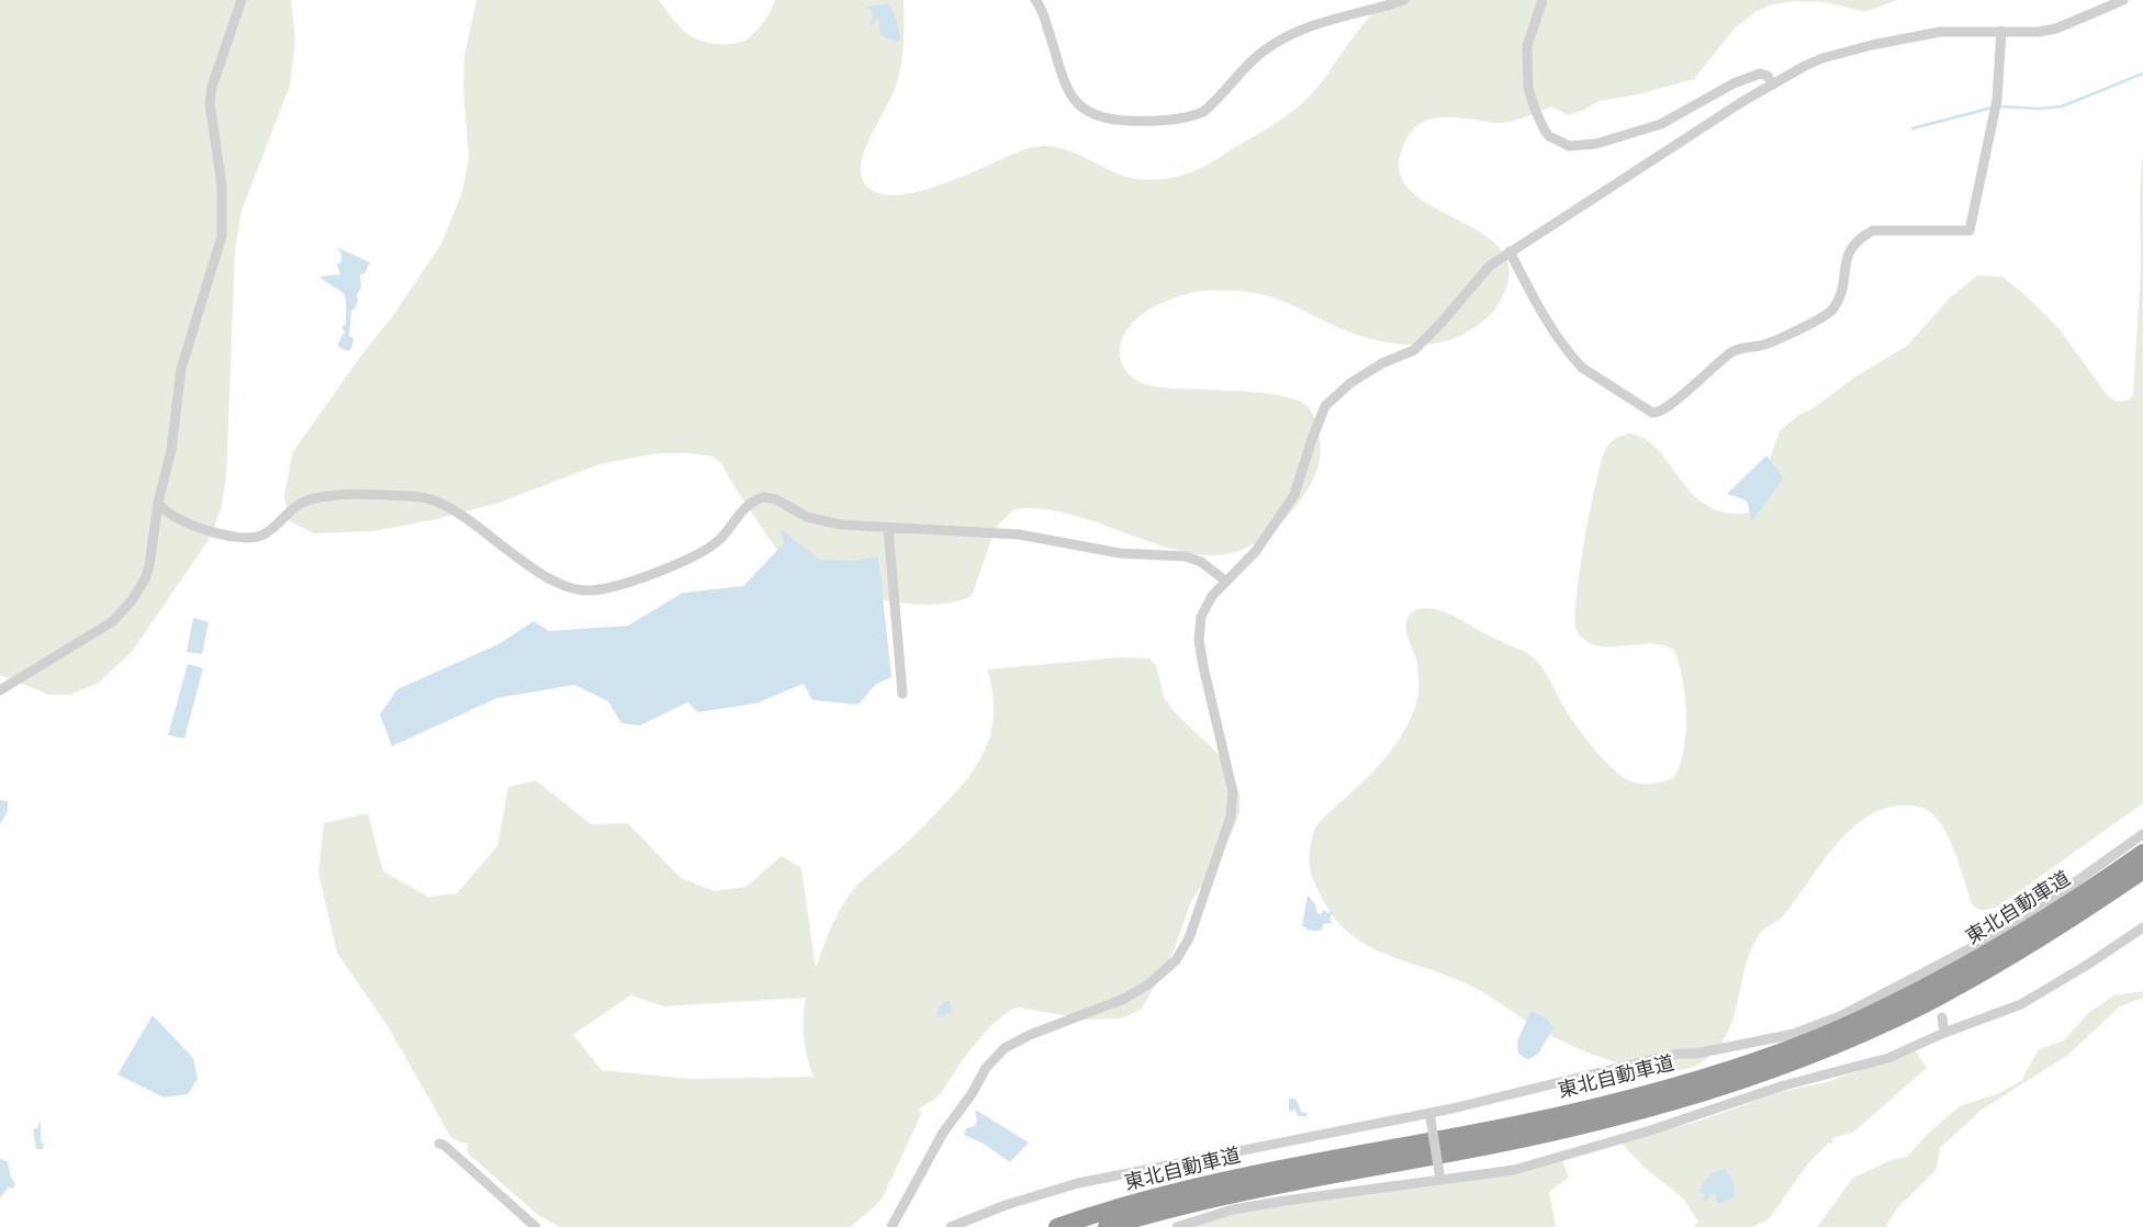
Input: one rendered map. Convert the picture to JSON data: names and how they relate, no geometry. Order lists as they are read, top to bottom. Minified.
{"streets":{"highway":["東北自動車道"]}}
